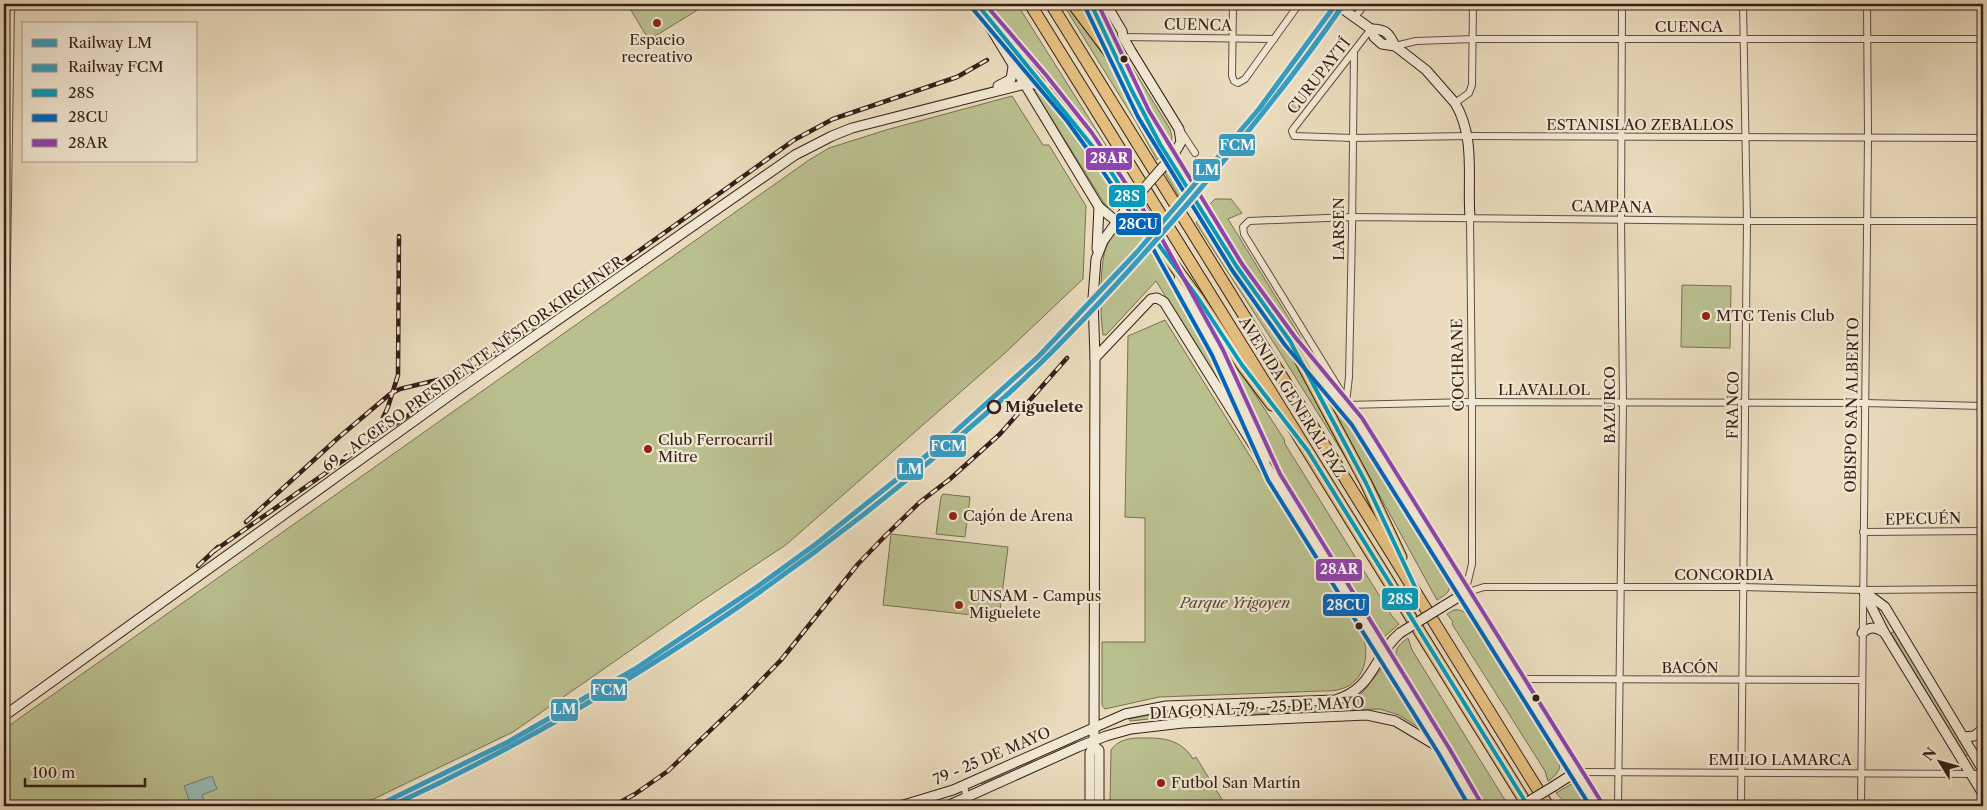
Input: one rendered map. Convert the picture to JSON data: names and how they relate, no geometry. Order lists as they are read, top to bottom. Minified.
{"streets":{"highway":["AVENIDA GENERAL PAZ"],"street":["CUENCA","CURUPAYTÍ","ESTANISLAO ZEBALLOS","CAMPANA","LARSEN","69 - ACCESO PRESIDENTE NÉSTOR KIRCHNER","COCHRANE","LLAVALLOL","BAZURCO","FRANCO","OBISPO SAN ALBERTO","EPECUÉN","CONCORDIA","BACÓN","DIAGONAL 79 - 25 DE MAYO","79 - 25 DE MAYO","EMILIO LAMARCA"]},"crossings":[["CUENCA","BAZURCO"],["CUENCA","FRANCO"],["CUENCA","OBISPO SAN ALBERTO"],["CURUPAYTÍ","ESTANISLAO ZEBALLOS"],["CURUPAYTÍ","LARSEN"],["ESTANISLAO ZEBALLOS","LARSEN"],["ESTANISLAO ZEBALLOS","COCHRANE"],["ESTANISLAO ZEBALLOS","BAZURCO"],["ESTANISLAO ZEBALLOS","FRANCO"],["ESTANISLAO ZEBALLOS","OBISPO SAN ALBERTO"],["CAMPANA","LARSEN"],["CAMPANA","COCHRANE"],["CAMPANA","AVENIDA GENERAL PAZ"],["CAMPANA","BAZURCO"],["CAMPANA","FRANCO"],["CAMPANA","OBISPO SAN ALBERTO"],["LARSEN","LLAVALLOL"],["LARSEN","AVENIDA GENERAL PAZ"],["COCHRANE","LLAVALLOL"],["COCHRANE","AVENIDA GENERAL PAZ"],["COCHRANE","CONCORDIA"],["COCHRANE","DIAGONAL 79 - 25 DE MAYO"],["LLAVALLOL","AVENIDA GENERAL PAZ"],["LLAVALLOL","BAZURCO"],["LLAVALLOL","FRANCO"],["LLAVALLOL","OBISPO SAN ALBERTO"],["AVENIDA GENERAL PAZ","CONCORDIA"],["AVENIDA GENERAL PAZ","BACÓN"],["AVENIDA GENERAL PAZ","DIAGONAL 79 - 25 DE MAYO"],["AVENIDA GENERAL PAZ","EMILIO LAMARCA"],["BAZURCO","CONCORDIA"],["BAZURCO","BACÓN"],["BAZURCO","EMILIO LAMARCA"],["FRANCO","CONCORDIA"],["FRANCO","BACÓN"],["FRANCO","EMILIO LAMARCA"],["OBISPO SAN ALBERTO","EPECUÉN"],["OBISPO SAN ALBERTO","CONCORDIA"],["OBISPO SAN ALBERTO","BACÓN"],["OBISPO SAN ALBERTO","EMILIO LAMARCA"],["CONCORDIA","DIAGONAL 79 - 25 DE MAYO"],["DIAGONAL 79 - 25 DE MAYO","79 - 25 DE MAYO"]],"parks":["Parque Yrigoyen"],"places":["Espacio recreativo","MTC Tenis Club","Miguelete","Club Ferrocarril Mitre","Cajón de Arena","UNSAM - Campus Miguelete","Futbol San Martín"],"lines":["rail line LM","transit line 28S","transit line 28AR","transit line 28CU","rail line FCM"],"legend":["Railway LM","Railway FCM","28S","28CU","28AR"],"scale_bar":"100 m","north":"top left"}
